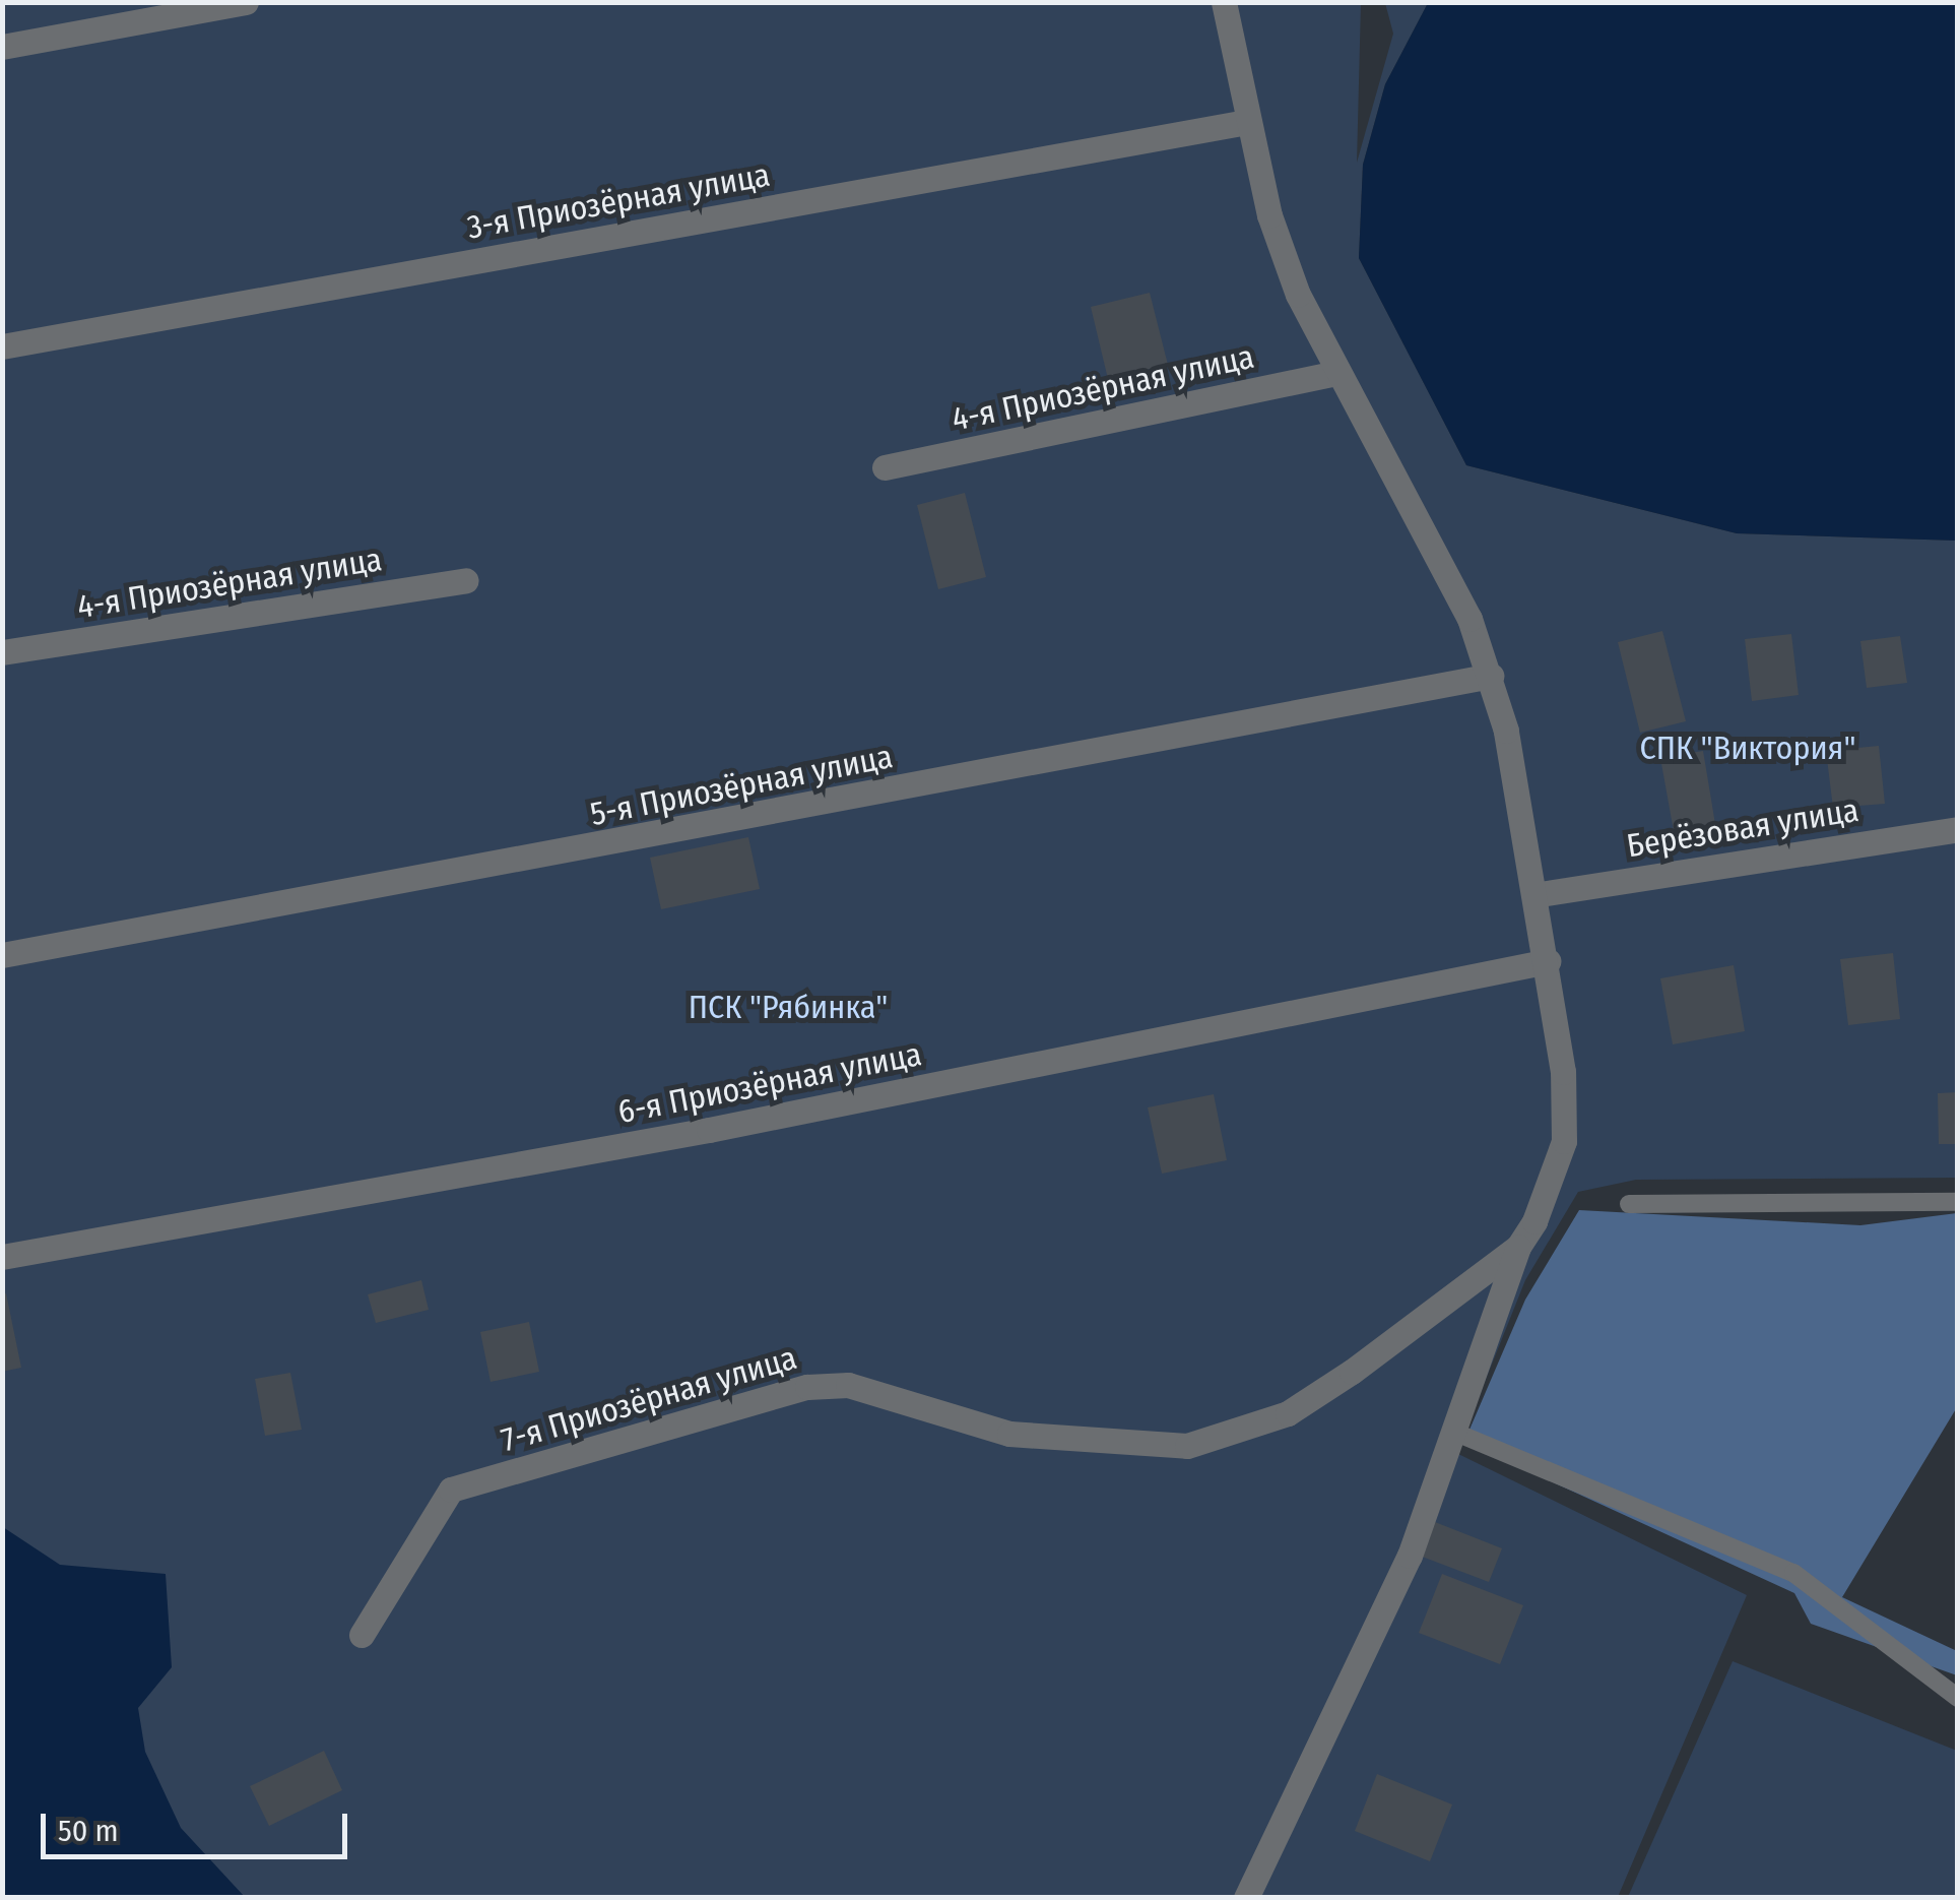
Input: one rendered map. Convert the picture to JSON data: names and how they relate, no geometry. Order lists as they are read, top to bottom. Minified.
{"streets":{"street":["3-я Приозёрная улица","4-я Приозёрная улица","5-я Приозёрная улица","Берёзовая улица","6-я Приозёрная улица","7-я Приозёрная улица"]},"crossings":[["3-я Приозёрная улица","7-я Приозёрная улица"],["4-я Приозёрная улица","7-я Приозёрная улица"],["5-я Приозёрная улица","7-я Приозёрная улица"],["Берёзовая улица","7-я Приозёрная улица"],["6-я Приозёрная улица","7-я Приозёрная улица"]],"parks":["СПК \"Виктория\"","ПСК \"Рябинка\""],"scale_bar":"50 m"}
